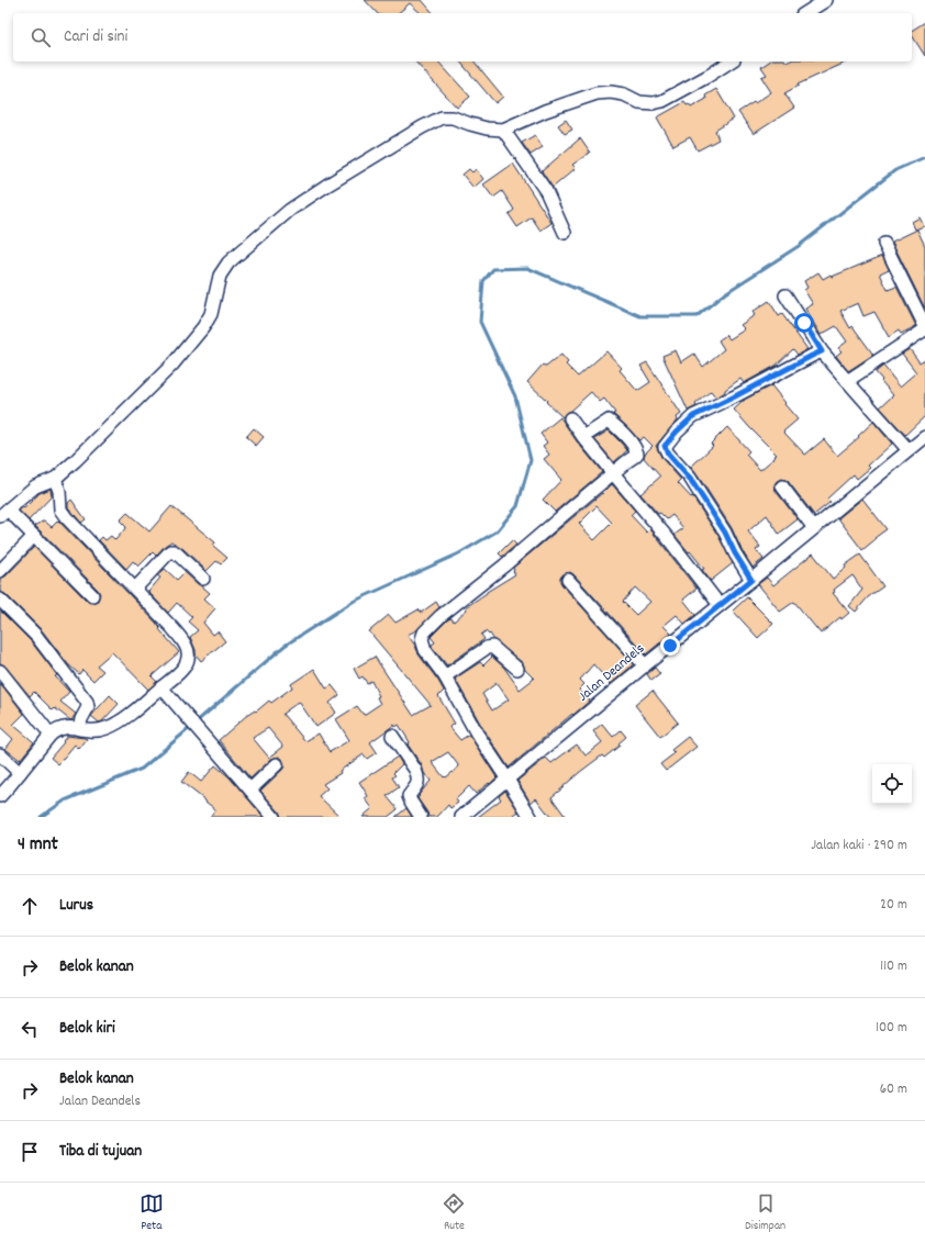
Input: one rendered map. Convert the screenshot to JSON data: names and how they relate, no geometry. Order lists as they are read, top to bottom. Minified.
{"streets":{"street":["Jalan Deandels"]},"page":{"search":"Cari di sini","heading":["4 mnt","Jalan kaki · 290 m"],"list":[["Lurus","20 m"],["Belok kanan","110 m"],["Belok kiri","100 m"],["Belok kanan","Jalan Deandels","60 m"],"Tiba di tujuan"],"nav":["Peta","Rute","Disimpan"]}}
